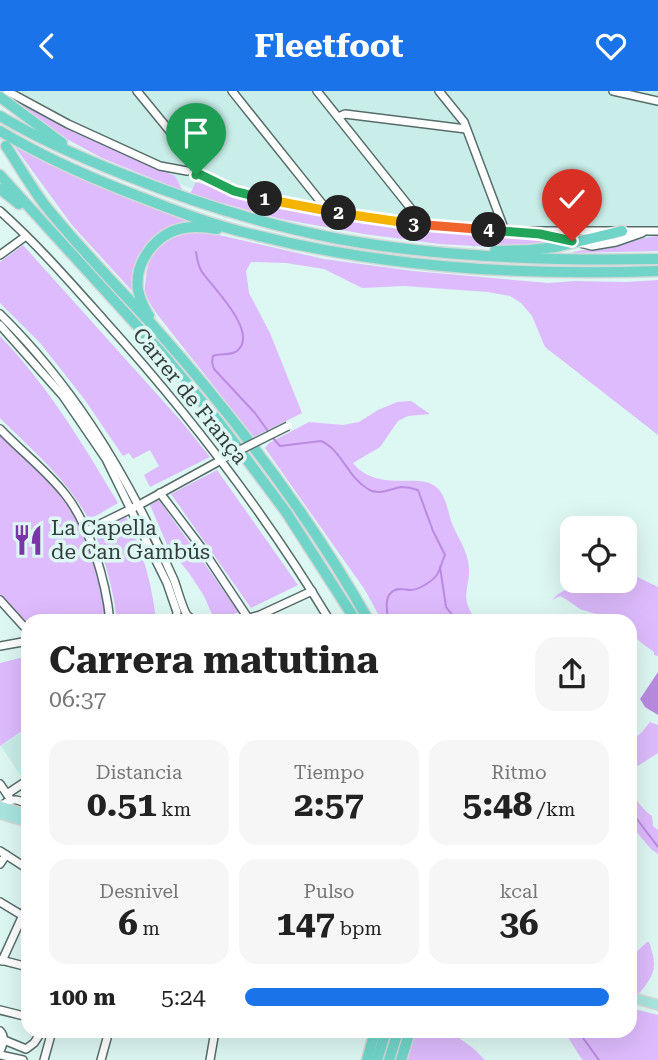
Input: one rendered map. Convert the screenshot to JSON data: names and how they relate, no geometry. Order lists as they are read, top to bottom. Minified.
{"streets":{"street":["Carrer de França"]},"places":{"restaurant":["La Capella de Can Gambús"]},"page":{"header":"Fleetfoot","pins":["1","2","3","4"],"heading":["Carrera matutina","06:37"],"stats":[["Distancia","0.51 km"],["Tiempo","2:57"],["Ritmo","5:48 /km"],["Desnivel","6 m"],["Pulso","147 bpm"],["kcal","36"]],"list":[{"name":"100 m","note":"5:24"}]}}
